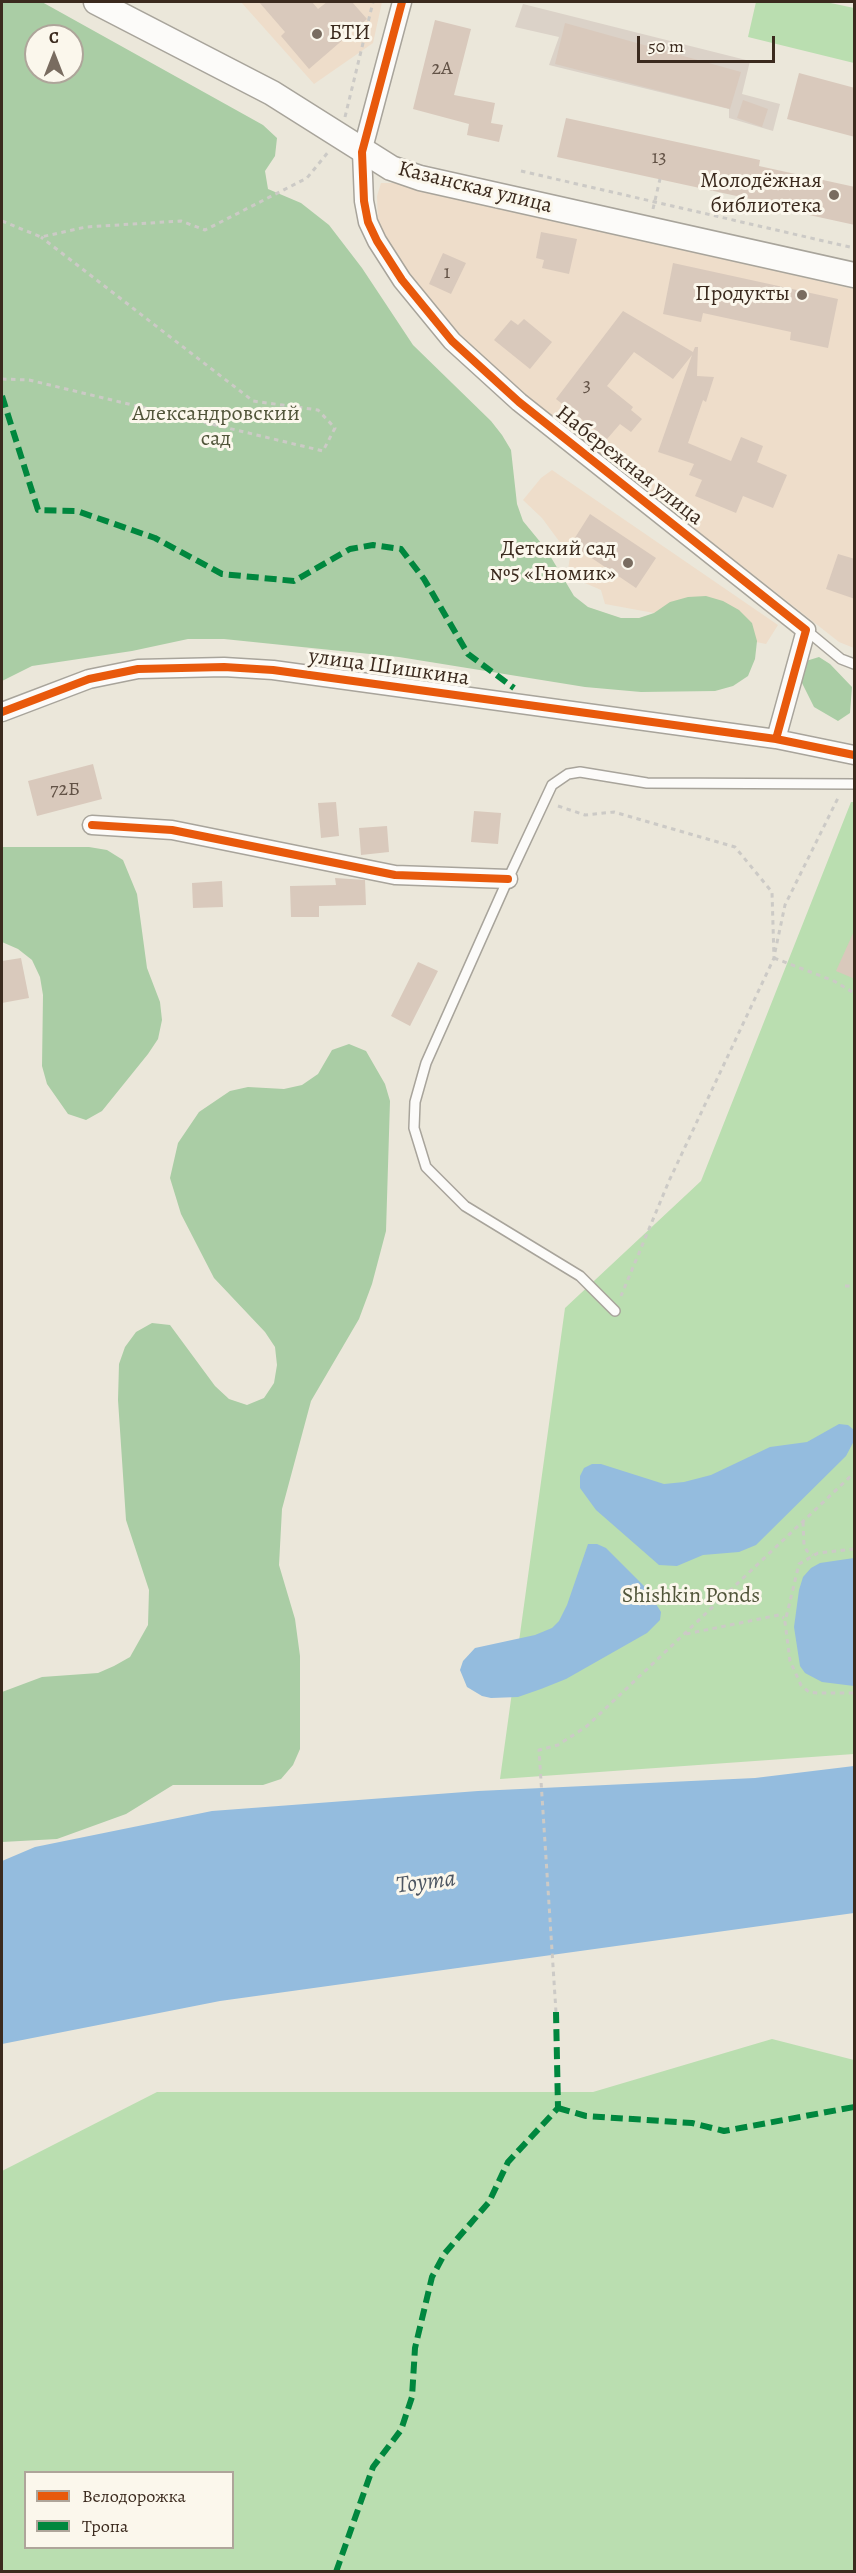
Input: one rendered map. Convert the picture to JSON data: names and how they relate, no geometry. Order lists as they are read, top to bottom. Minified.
{"streets":{"street":["Казанская улица","Набережная улица","улица Шишкина"]},"crossings":[["Казанская улица","Набережная улица"]],"water":["Toyma"],"parks":["Александровский сад","Shishkin Ponds"],"places":["БТИ","Молодёжная библиотека","Продукты","Детский сад №5 «Гномик»"],"house_numbers":["2А","13","1","3","72Б"],"legend":["Велодорожка","Тропа"],"scale_bar":"50 m","north":"top"}
